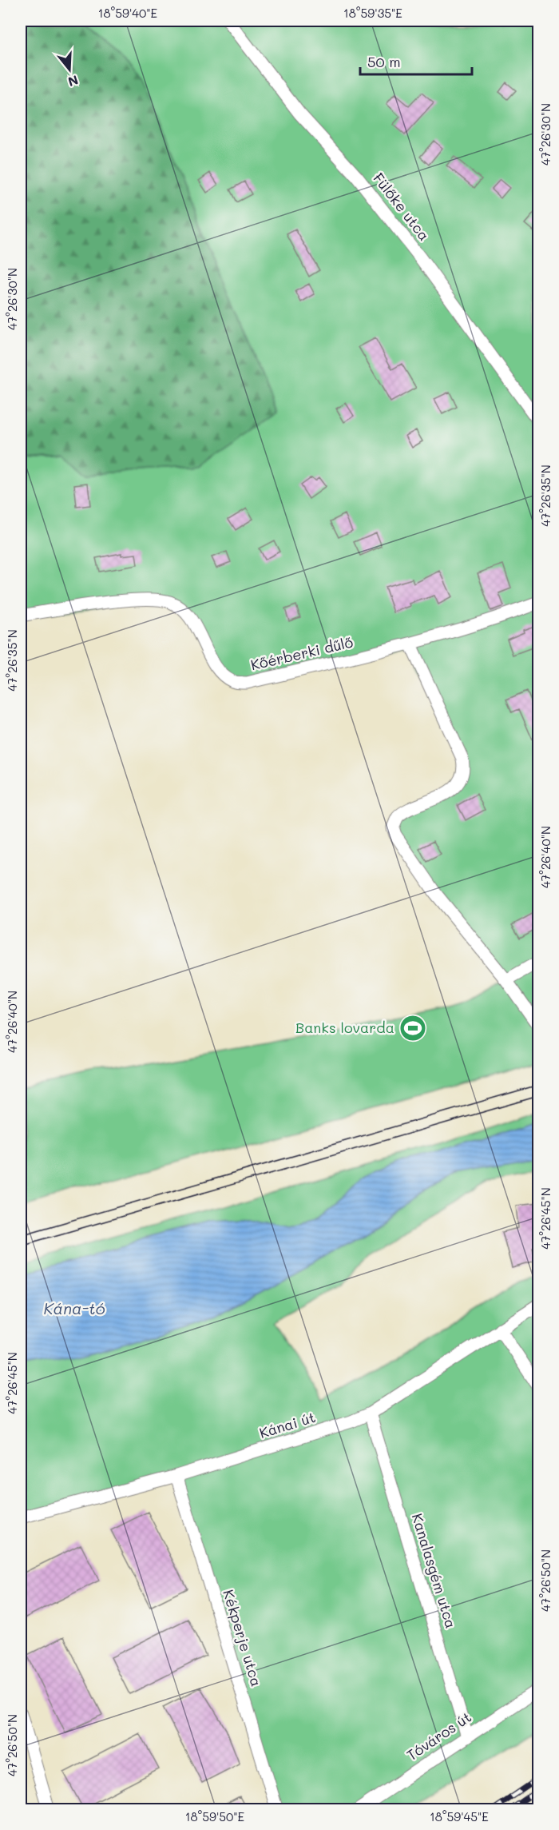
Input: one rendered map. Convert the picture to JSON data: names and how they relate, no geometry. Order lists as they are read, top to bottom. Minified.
{"streets":{"street":["Fülőke utca","Kőérberki dűlő","Kánai út","Kanalasgém utca","Kékperje utca","Tóváros út"]},"crossings":[["Kánai út","Kanalasgém utca"],["Kánai út","Kékperje utca"],["Kanalasgém utca","Tóváros út"]],"water":["Kána-tó"],"places":{"sports":["Banks lovarda"]},"scale_bar":"50 m","north":"bottom","coordinates":["18°59'40\"E","18°59'35\"E","47°26'30\"N","47°26'35\"N","47°26'40\"N","47°26'45\"N","47°26'50\"N","18°59'50\"E","18°59'45\"E"]}
